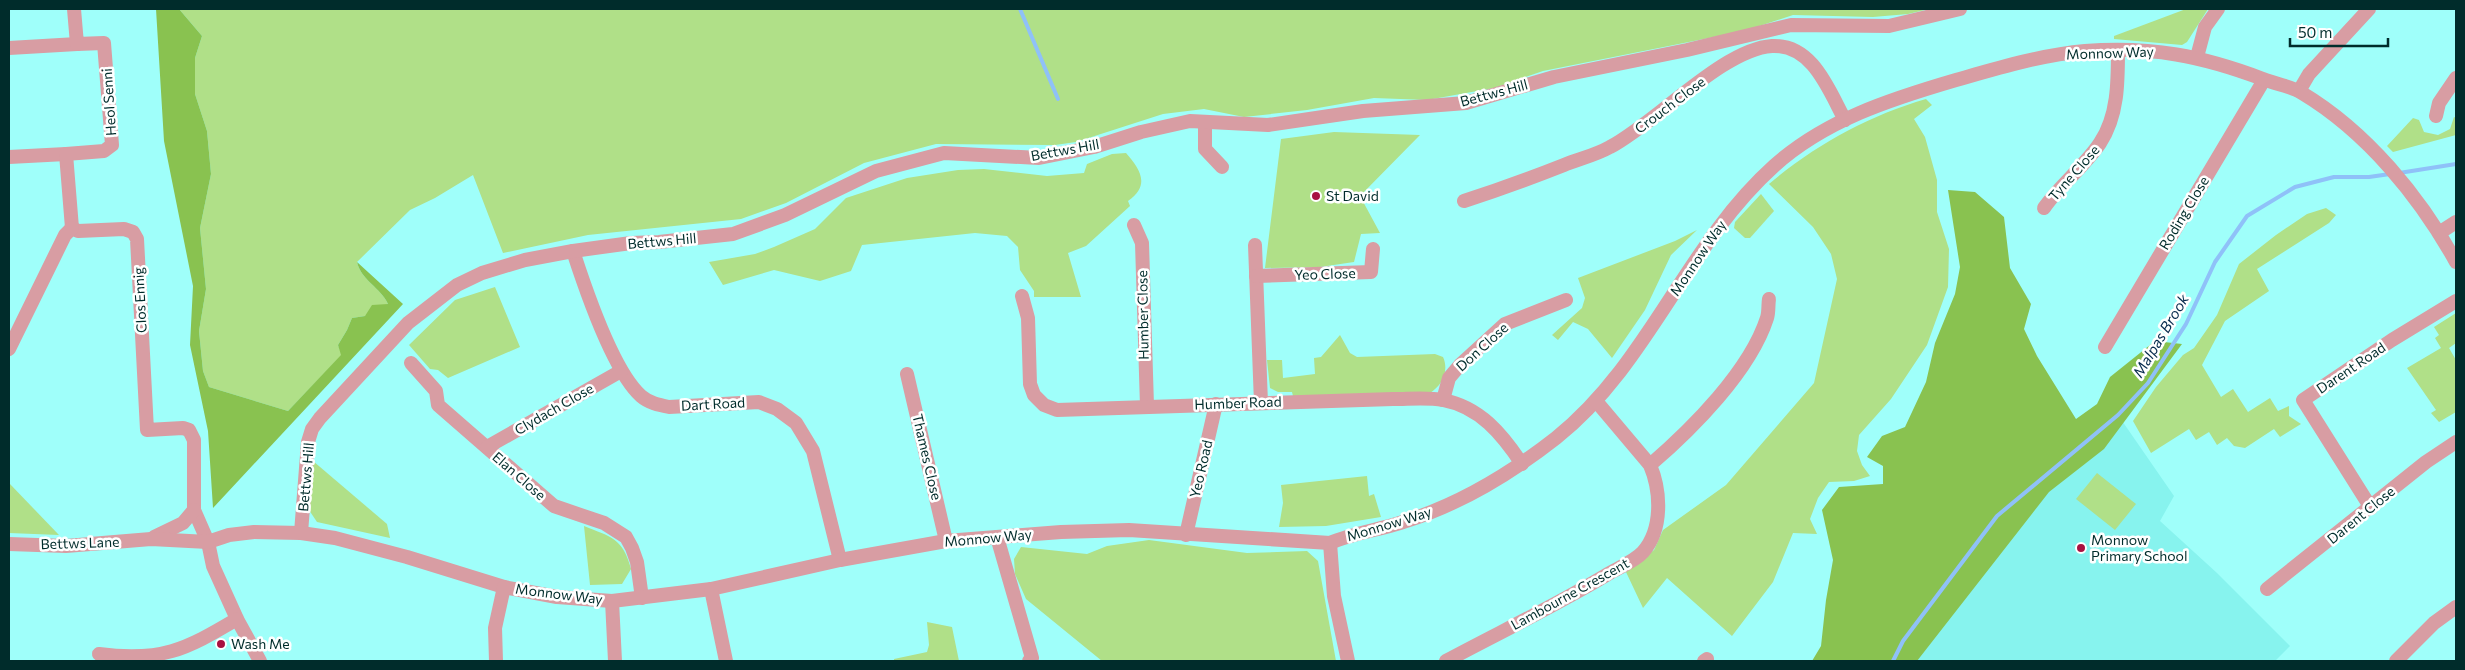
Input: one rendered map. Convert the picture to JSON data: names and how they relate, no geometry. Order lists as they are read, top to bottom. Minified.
{"streets":{"street":["Monnow Way","Bettws Hill","Heol Senni","Crouch Close","Tyne Close","Roding Close","Yeo Close","Clos Ennig","Humber Close","Don Close","Darent Road","Humber Road","Dart Road","Clydach Close","Thames Close","Yeo Road","Elan Close","Darent Close","Bettws Lane","Lambourne Crescent"]},"crossings":[["Monnow Way","Bettws Hill"],["Monnow Way","Crouch Close"],["Monnow Way","Tyne Close"],["Monnow Way","Roding Close"],["Monnow Way","Humber Road"],["Monnow Way","Dart Road"],["Monnow Way","Thames Close"],["Monnow Way","Yeo Road"],["Monnow Way","Elan Close"],["Monnow Way","Bettws Lane"],["Monnow Way","Lambourne Crescent"],["Bettws Hill","Dart Road"],["Clos Ennig","Bettws Lane"],["Humber Close","Humber Road"],["Don Close","Humber Road"],["Darent Road","Darent Close"],["Humber Road","Yeo Road"],["Dart Road","Clydach Close"],["Clydach Close","Elan Close"]],"water":["Malpas Brook"],"places":["St David","Monnow Primary School","Wash Me"],"scale_bar":"50 m"}
